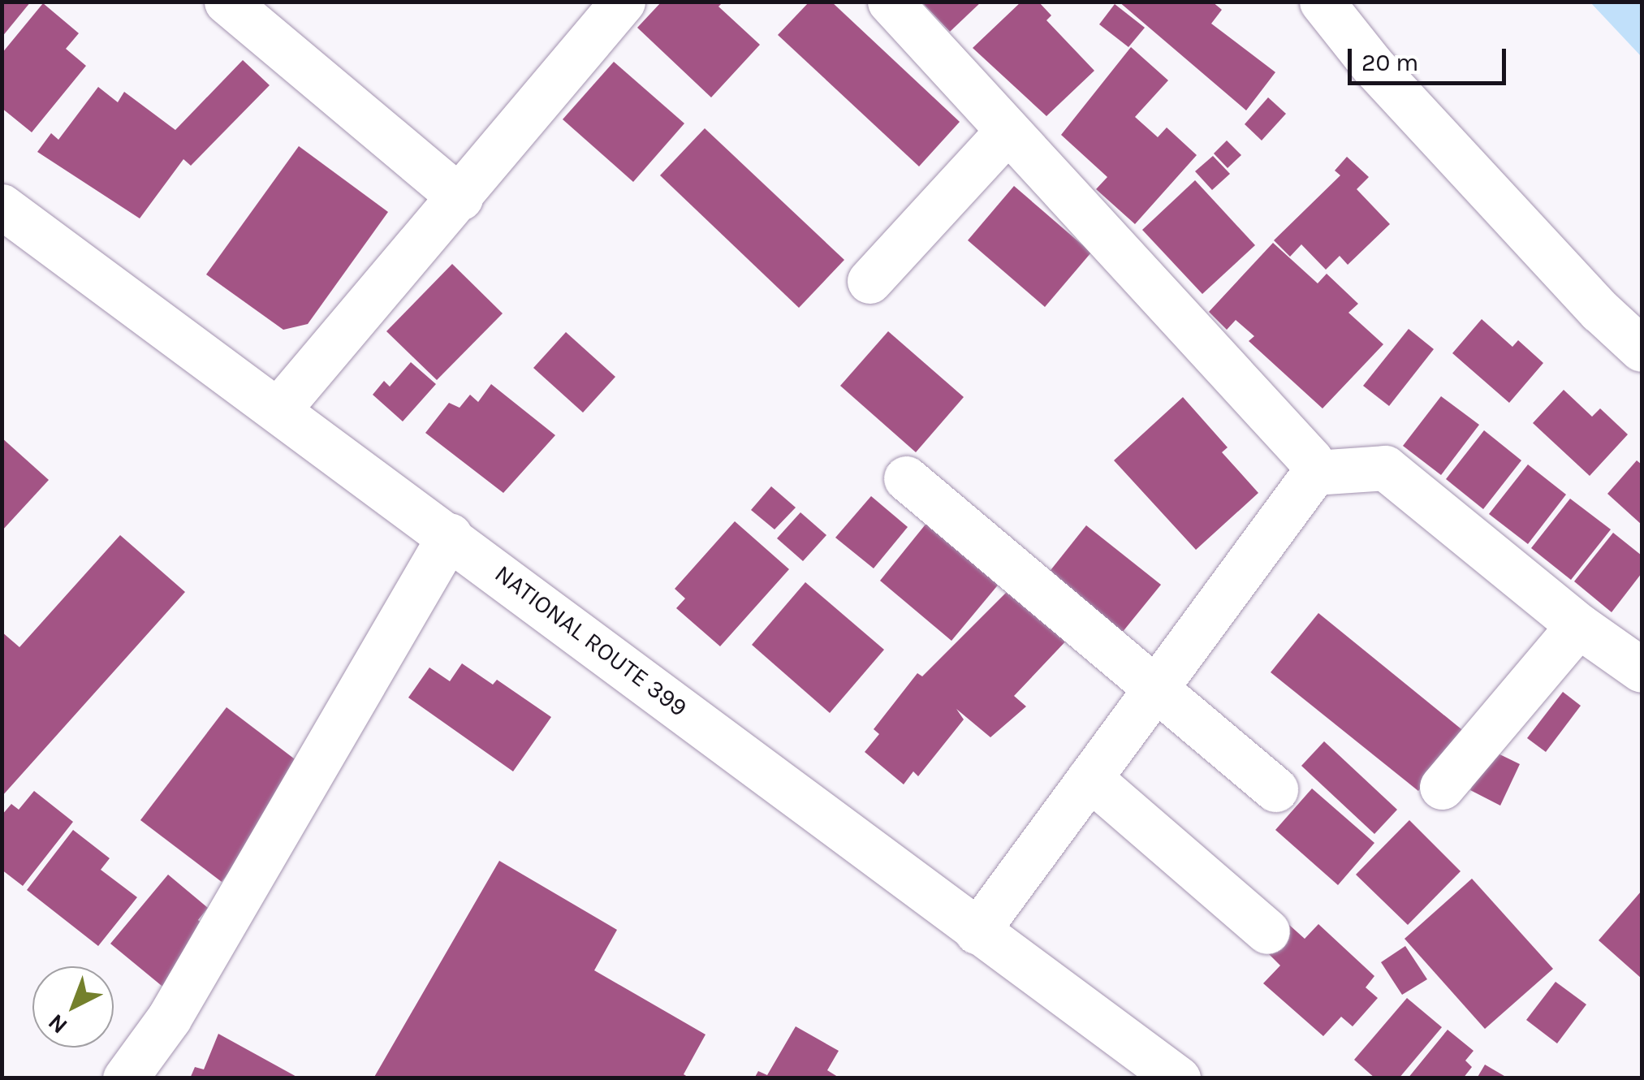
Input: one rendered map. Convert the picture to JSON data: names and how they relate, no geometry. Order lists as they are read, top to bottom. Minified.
{"streets":{"main road":["NATIONAL ROUTE 399"]},"scale_bar":"20 m","north":"bottom left"}
